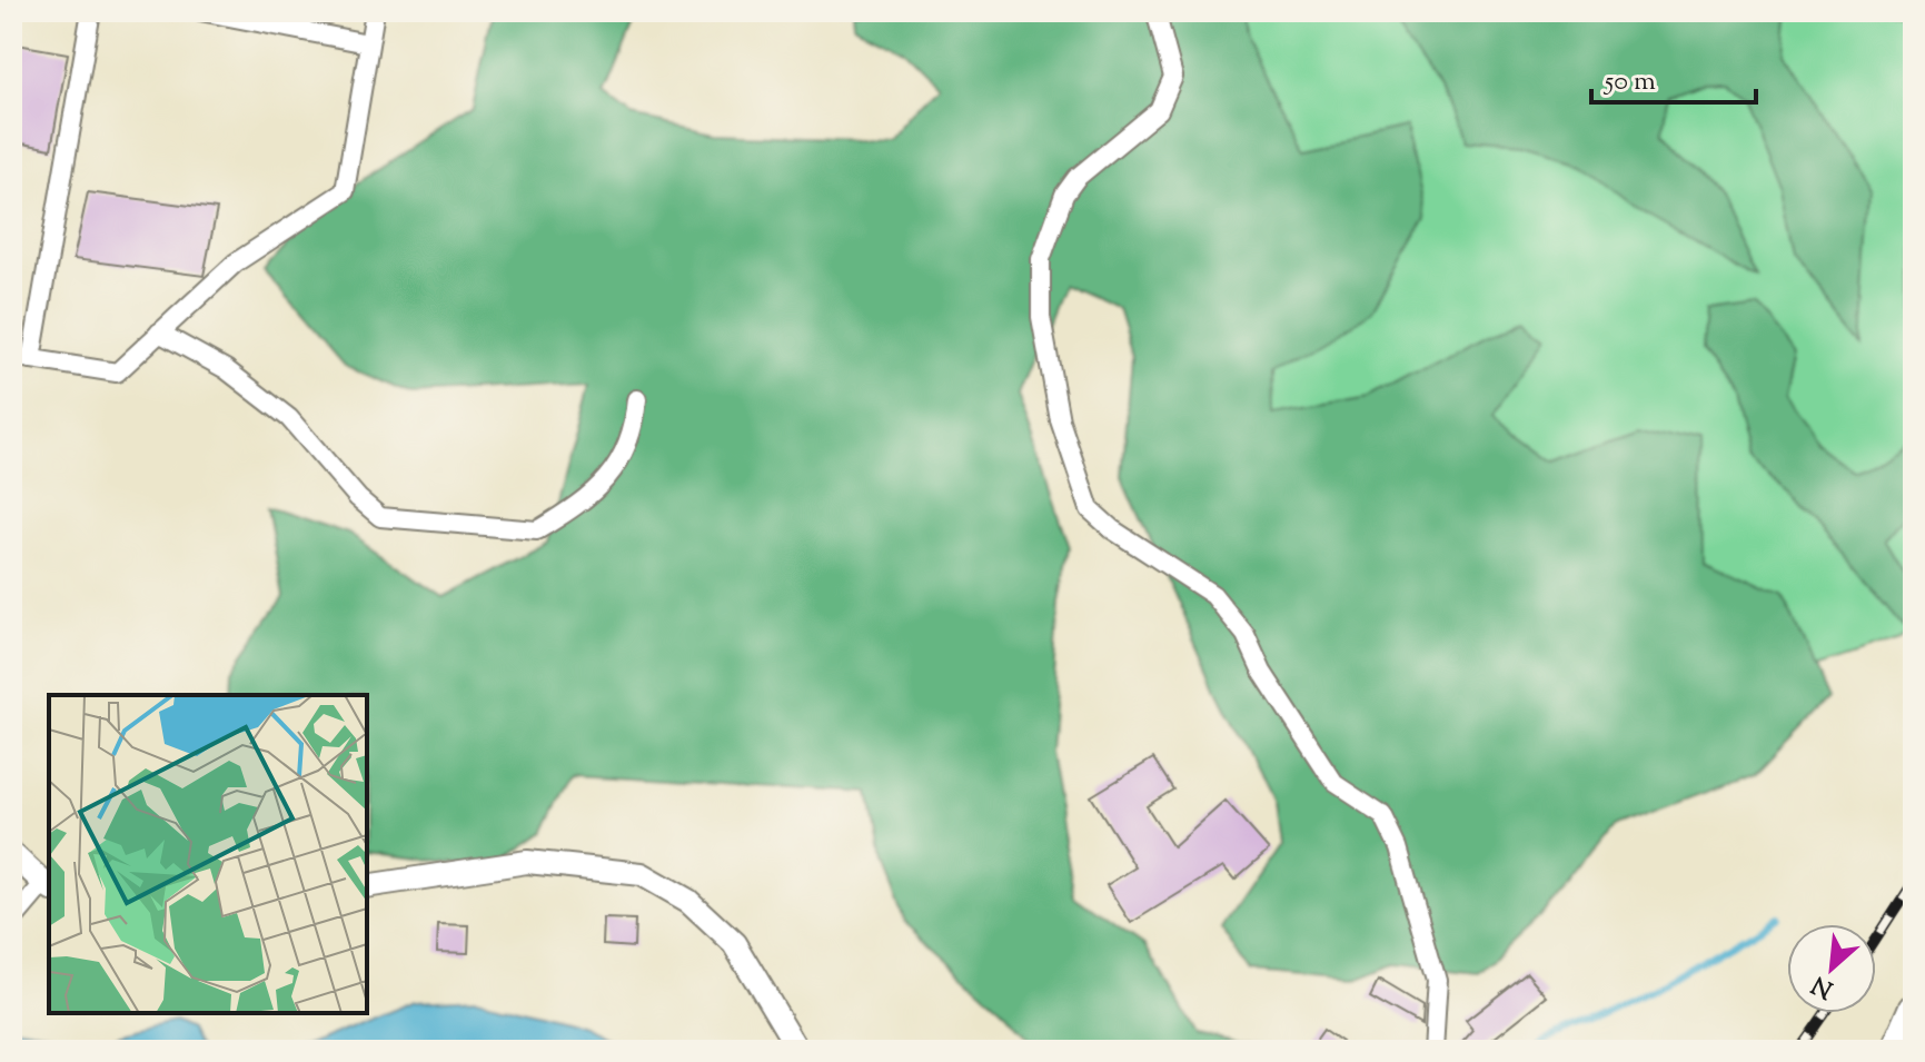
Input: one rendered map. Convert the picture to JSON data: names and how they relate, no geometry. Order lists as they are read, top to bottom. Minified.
{"scale_bar":"50 m","north":"bottom left"}
